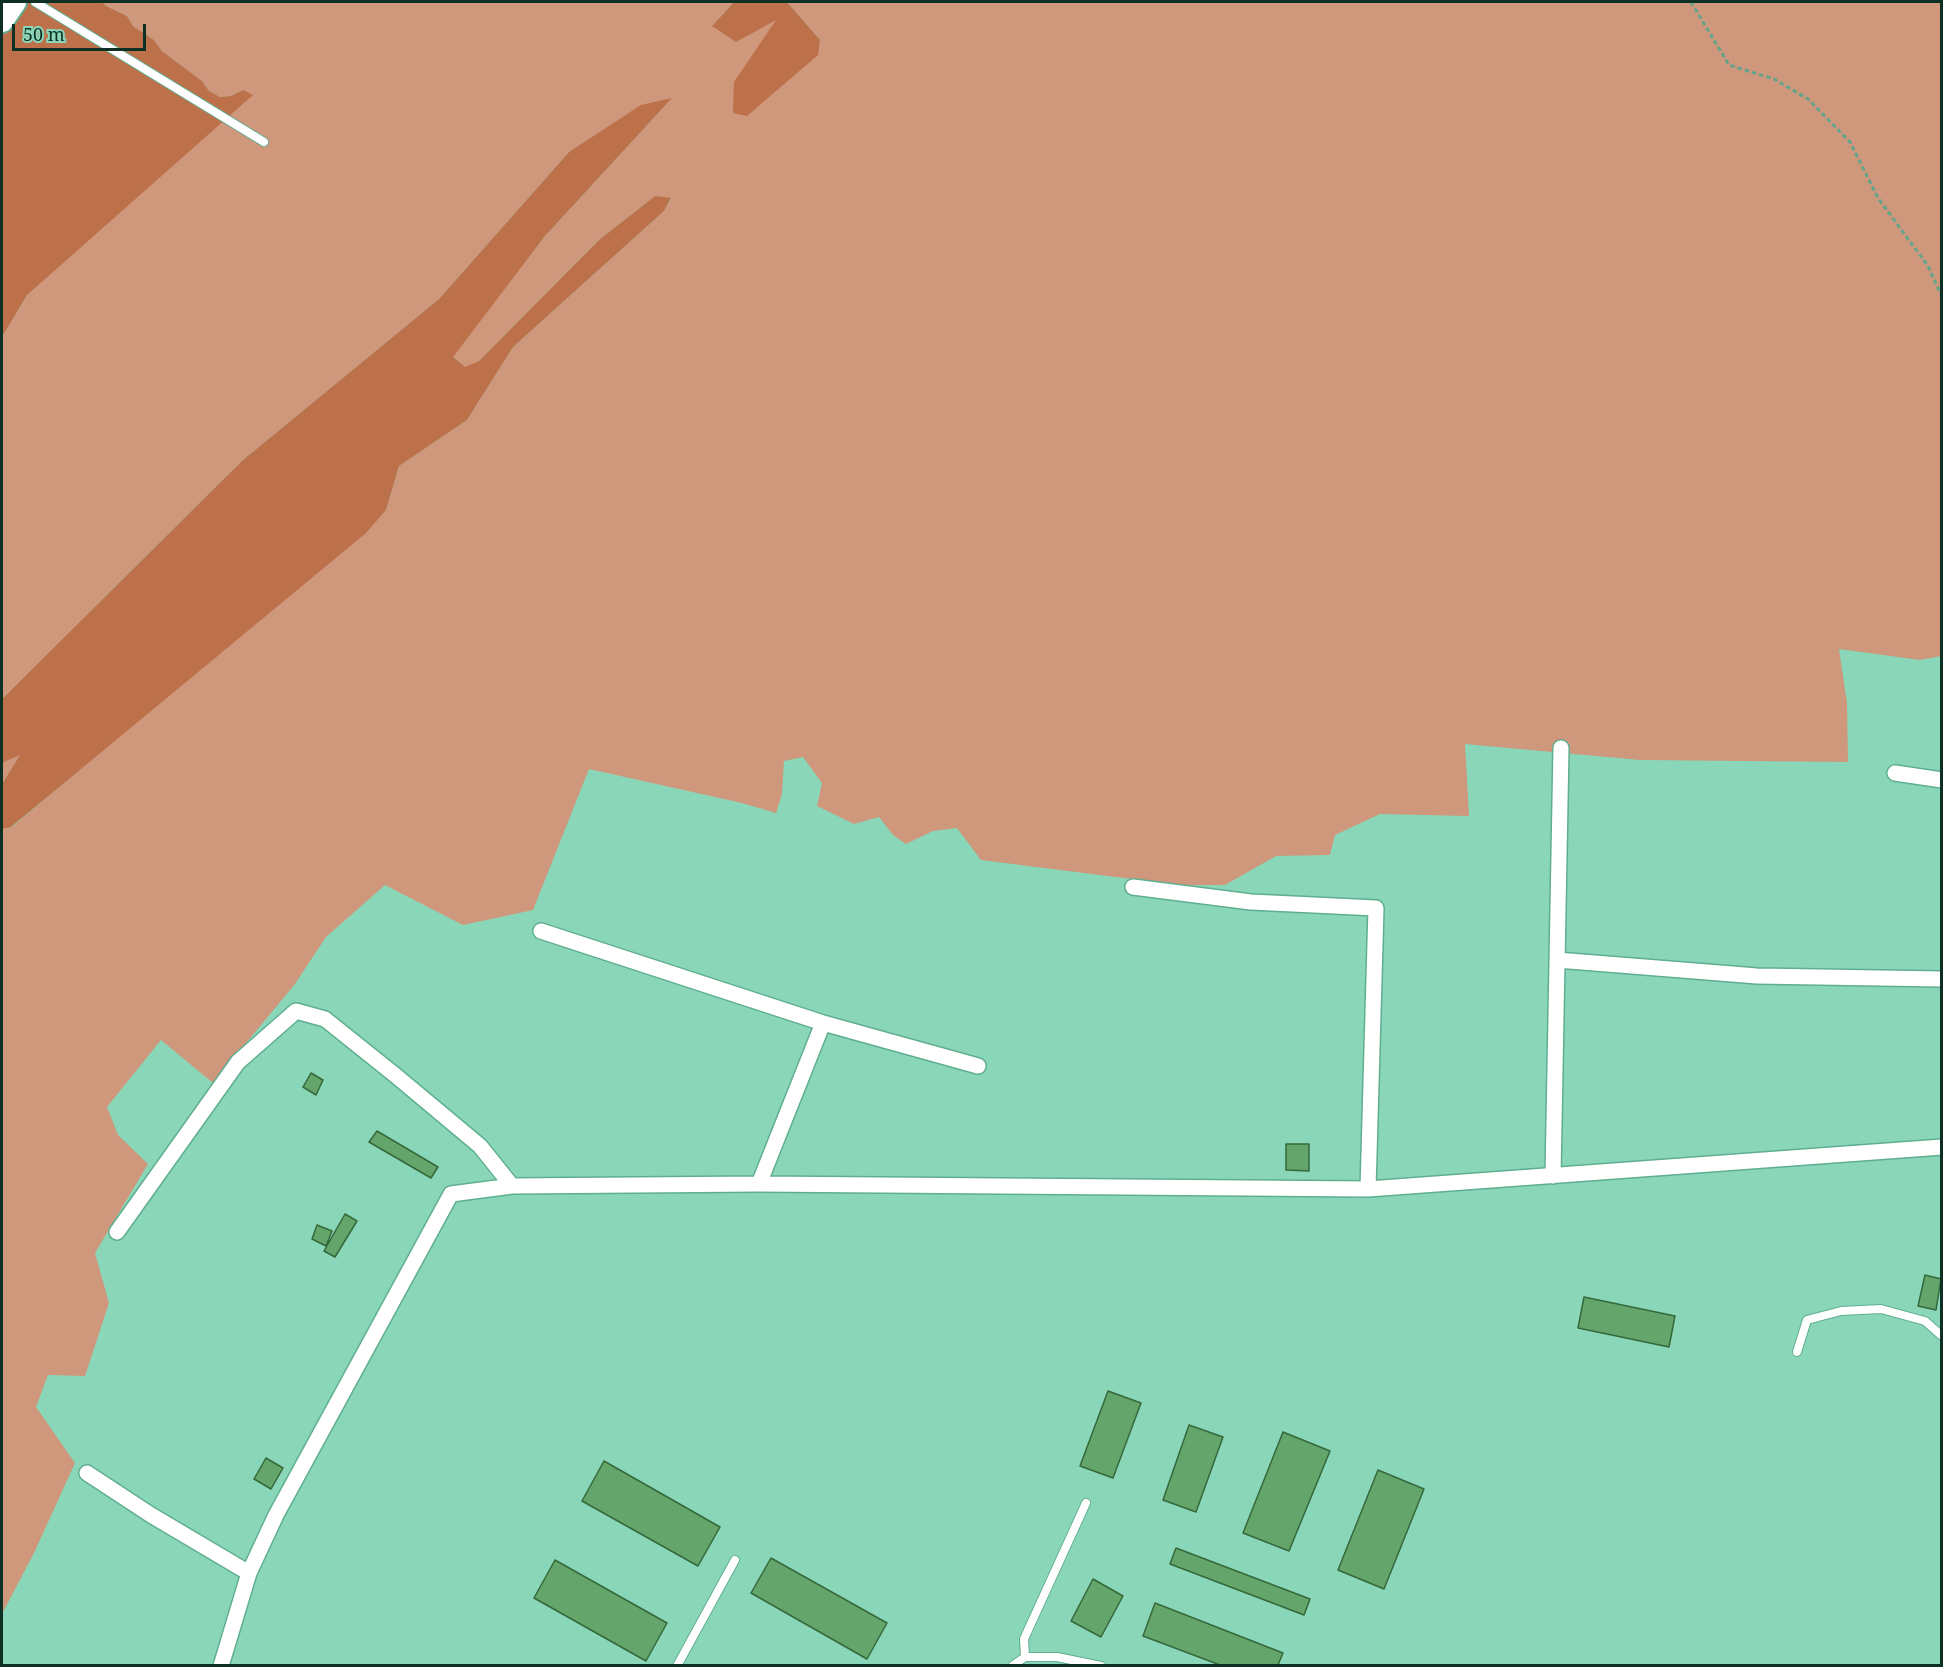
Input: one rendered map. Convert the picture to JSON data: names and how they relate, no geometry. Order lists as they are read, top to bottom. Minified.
{"scale_bar":"50 m"}
